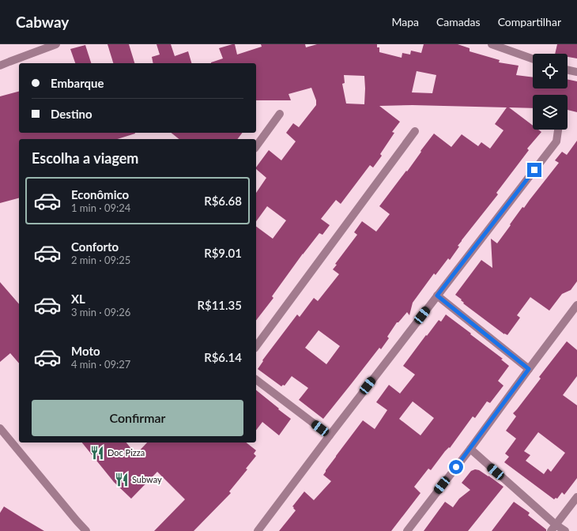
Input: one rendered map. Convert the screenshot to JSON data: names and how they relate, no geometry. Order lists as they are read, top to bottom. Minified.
{"places":{"restaurant":["Doc Pizza","Subway"]},"page":{"header":"Cabway","nav":["Mapa","Camadas","Compartilhar"],"banner":["Embarque","Destino"],"heading":"Escolha a viagem","list":[{"name":"Econômico","note":"1 min · 09:24","value":"R$6.68"},{"name":"Conforto","note":"2 min · 09:25","value":"R$9.01"},{"name":"XL","note":"3 min · 09:26","value":"R$11.35"},{"name":"Moto","note":"4 min · 09:27","value":"R$6.14"}],"buttons":"Confirmar"}}
